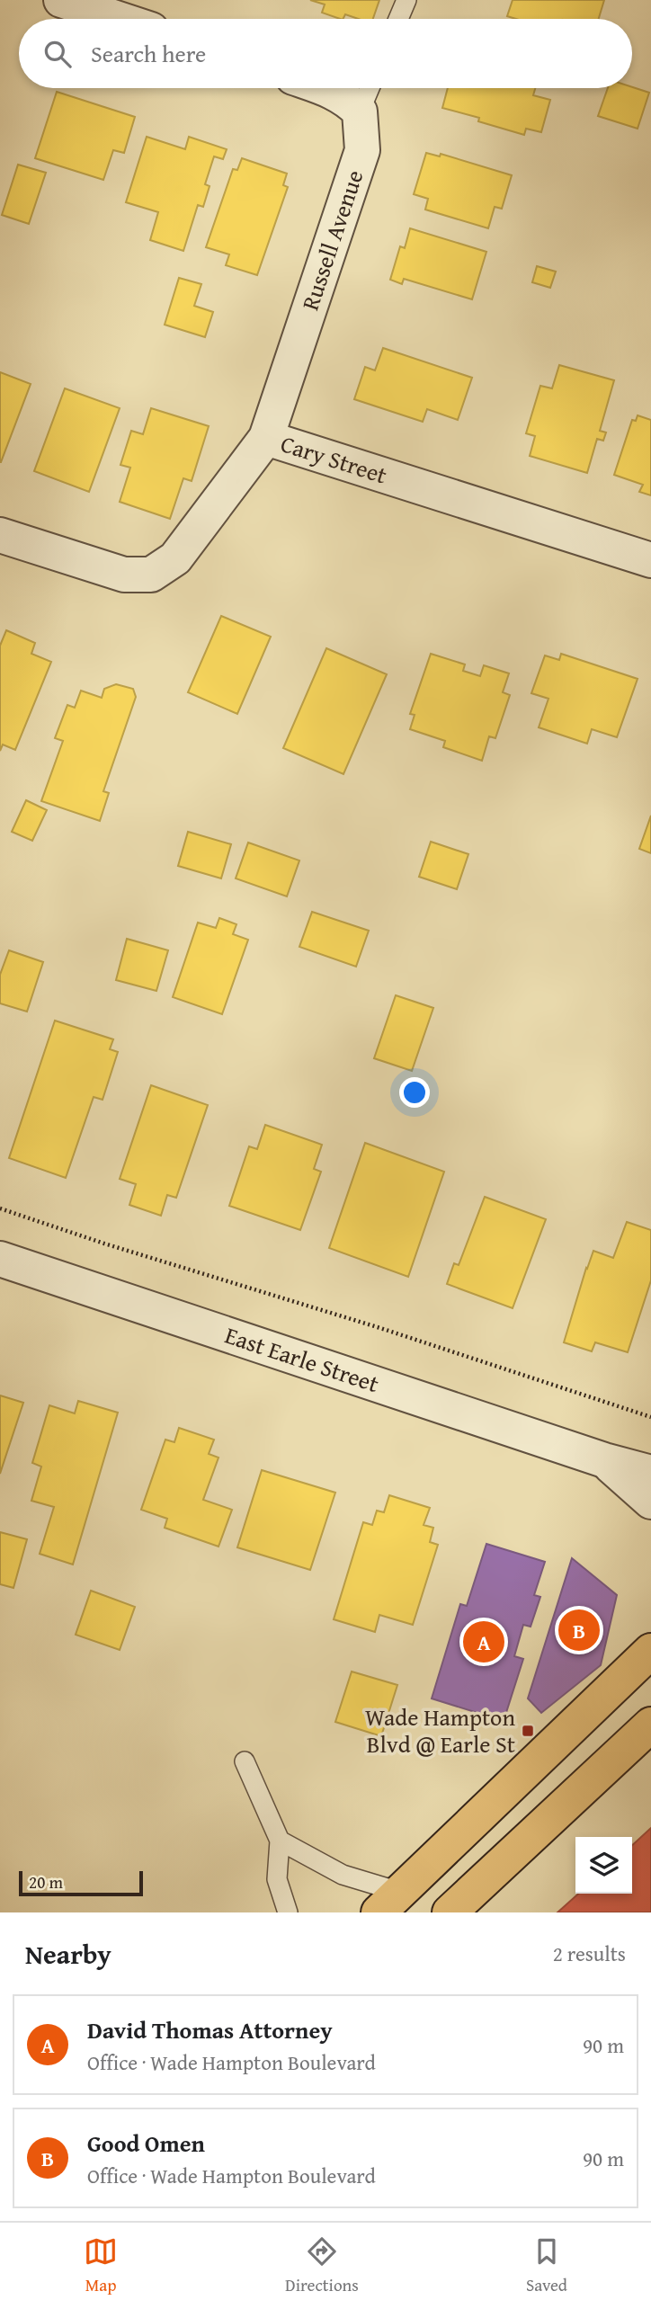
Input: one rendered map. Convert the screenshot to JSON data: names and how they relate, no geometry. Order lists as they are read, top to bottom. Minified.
{"streets":{"street":["Russell Avenue","Cary Street","East Earle Street"]},"crossings":[["Russell Avenue","Cary Street"]],"places":{"transit":["Wade Hampton Blvd @ Earle St"]},"scale_bar":"20 m","page":{"search":"Search here","pins":["B","A"],"scale":"20 m","heading":["Nearby","2 results"],"list":[{"mark":"A","name":"David Thomas Attorney","note":"Office · Wade Hampton Boulevard","value":"90 m"},{"mark":"B","name":"Good Omen","note":"Office · Wade Hampton Boulevard","value":"90 m"}],"nav":["Map","Directions","Saved"]}}
